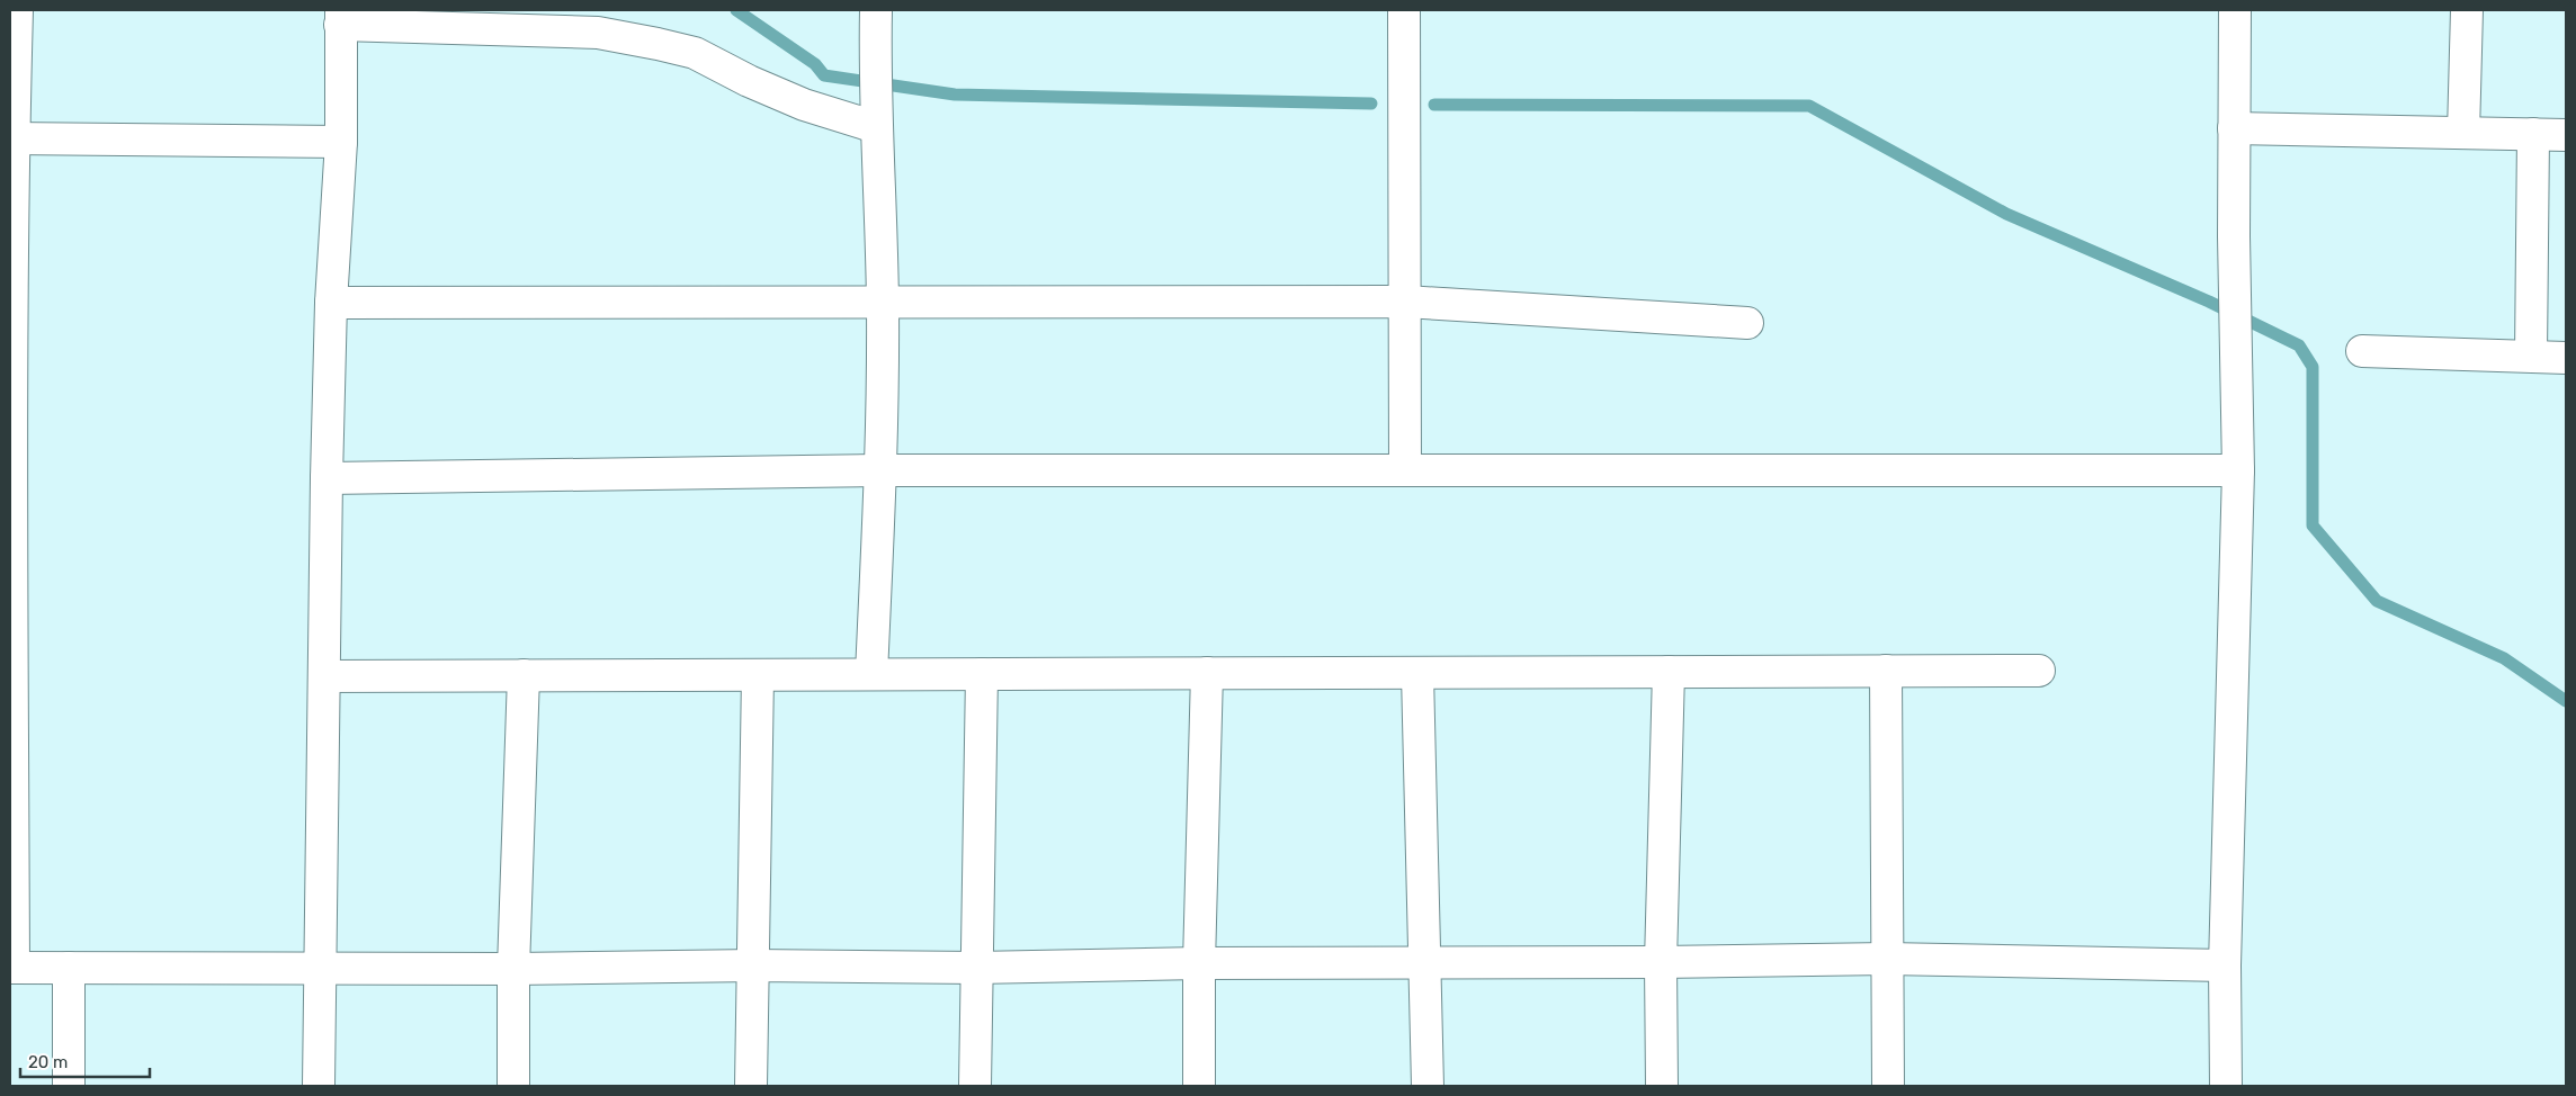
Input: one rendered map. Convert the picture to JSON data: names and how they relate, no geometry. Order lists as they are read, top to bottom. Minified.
{"scale_bar":"20 m"}
